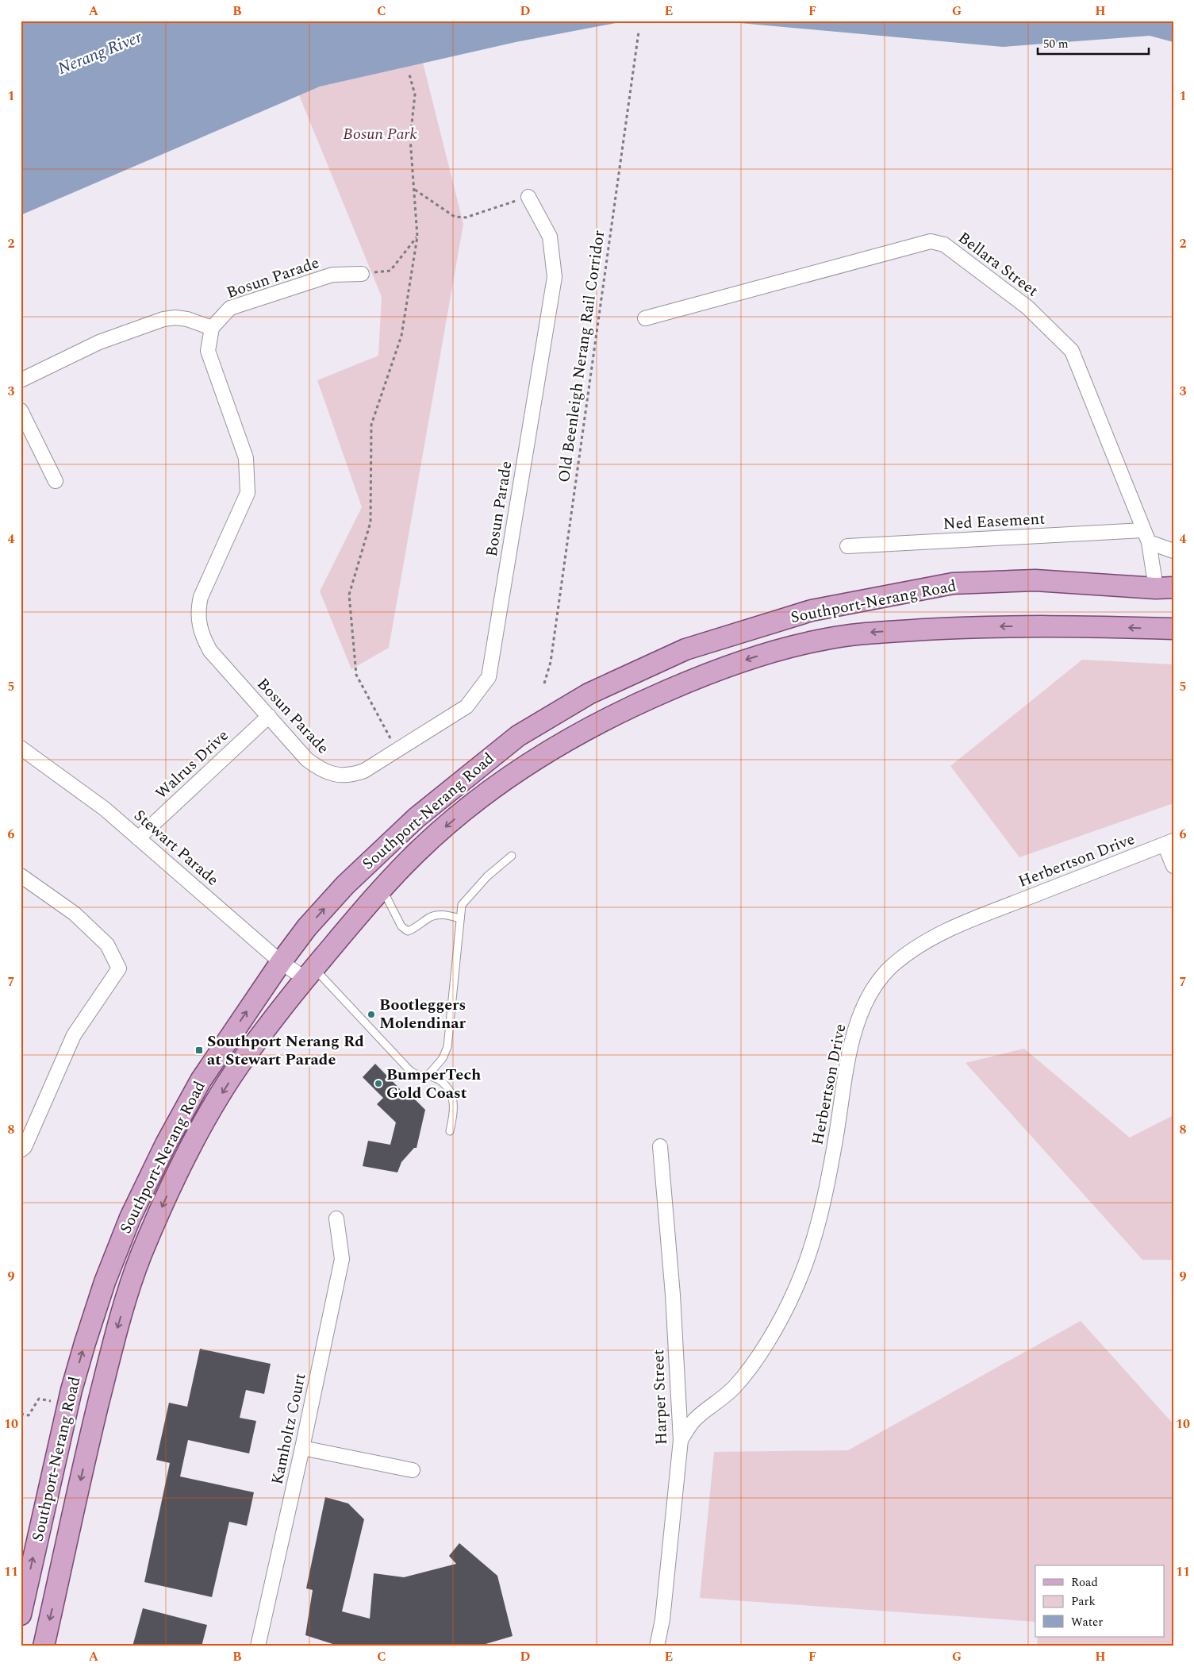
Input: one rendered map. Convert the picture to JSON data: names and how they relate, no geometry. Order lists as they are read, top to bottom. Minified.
{"streets":{"main road":["Southport-Nerang Road"],"street":["Bellara Street","Bosun Parade","Ned Easement","Walrus Drive","Stewart Parade","Herbertson Drive","Harper Street","Kamholtz Court"],"path":["Old Beenleigh Nerang Rail Corridor"]},"crossings":[["Bellara Street","Ned Easement"],["Bellara Street","Southport-Nerang Road"],["Bosun Parade","Walrus Drive"],["Southport-Nerang Road","Stewart Parade"],["Walrus Drive","Stewart Parade"],["Herbertson Drive","Harper Street"]],"water":["Nerang River"],"parks":["Bosun Park"],"places":{"other":["Bootleggers Molendinar","BumperTech Gold Coast"],"transit":["Southport Nerang Rd at Stewart Parade"]},"legend":["Road","Park","Water"],"scale_bar":"50 m","grid":{"columns":["A","B","C","D","E","F","G","H"],"rows":["1","2","3","4","5","6","7","8","9","10","11"]}}
